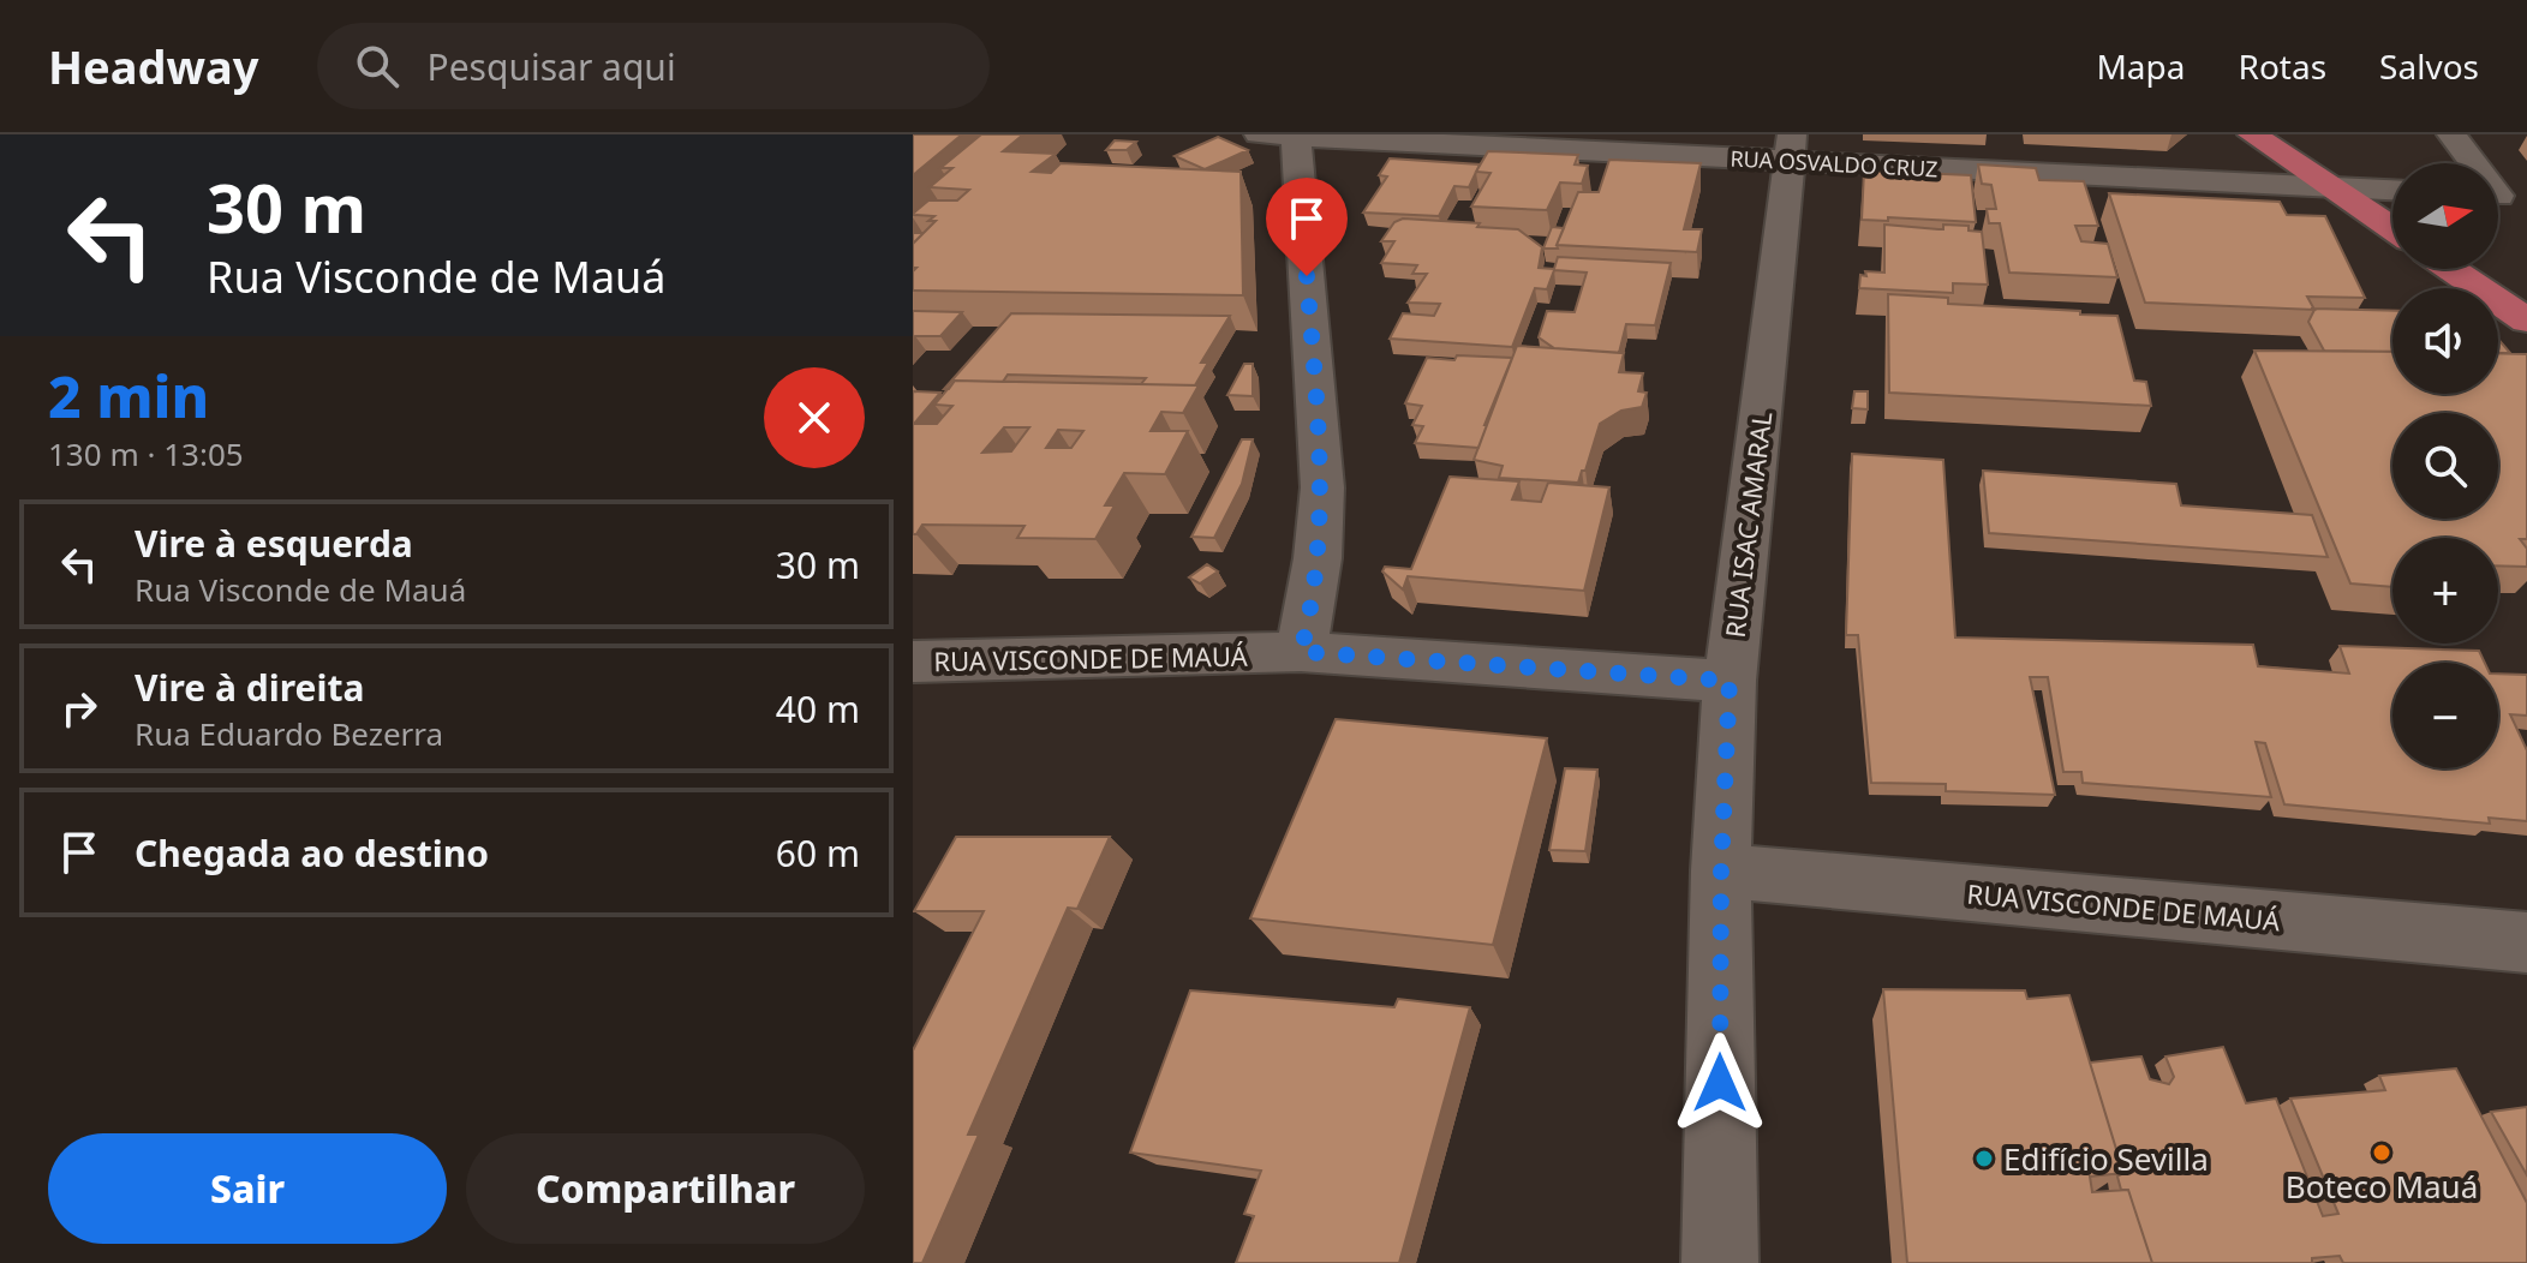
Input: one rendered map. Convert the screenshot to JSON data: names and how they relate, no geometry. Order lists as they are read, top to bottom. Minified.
{"streets":{"street":["RUA OSVALDO CRUZ","RUA ISAC AMARAL","RUA VISCONDE DE MAUÁ"]},"crossings":[["RUA OSVALDO CRUZ","RUA ISAC AMARAL"],["RUA ISAC AMARAL","RUA VISCONDE DE MAUÁ"]],"places":["Boteco Mauá","Edifício Sevilla"],"north":"right","page":{"header":"Headway","search":"Pesquisar aqui","nav":["Mapa","Rotas","Salvos"],"turn":["30 m","Rua Visconde de Mauá"],"map_buttons":["+","−"],"heading":["2 min","130 m · 13:05"],"list":[{"name":"Vire à esquerda","note":"Rua Visconde de Mauá","value":"30 m"},{"name":"Vire à direita","note":"Rua Eduardo Bezerra","value":"40 m"},{"name":"Chegada ao destino","value":"60 m"}],"buttons":["Sair","Compartilhar"]}}
